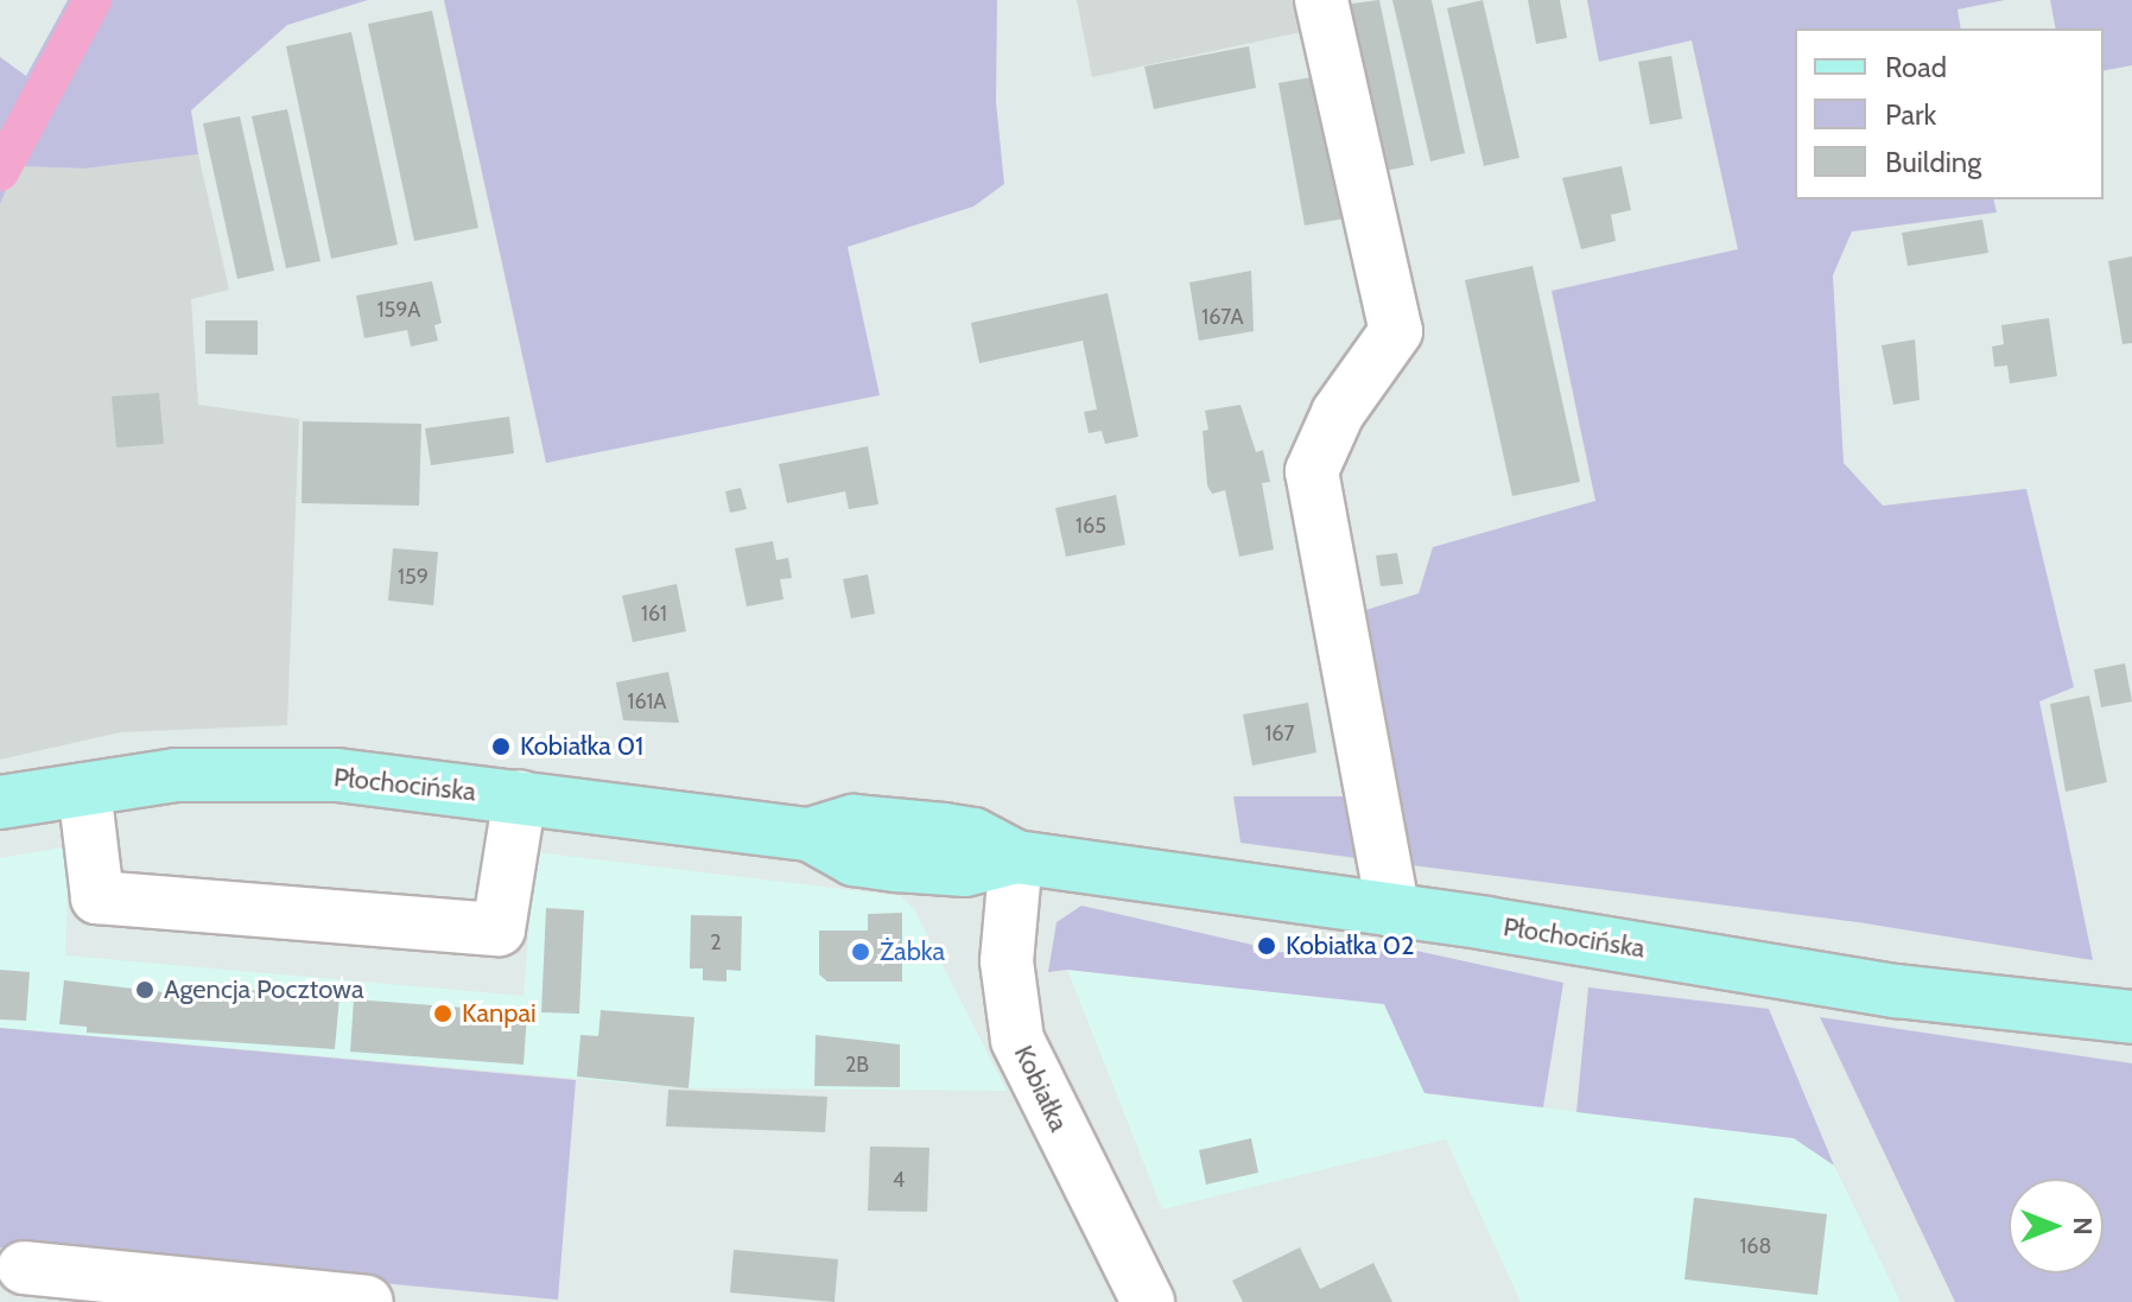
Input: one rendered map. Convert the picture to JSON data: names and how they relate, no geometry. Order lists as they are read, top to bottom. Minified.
{"streets":{"main road":["Płochocińska"],"street":["Kobiałka"]},"crossings":[["Płochocińska","Kobiałka"]],"places":["Kobiałka 01","Kobiałka 02","Żabka","Agencja Pocztowa","Kanpai"],"house_numbers":["159A","167A","165","159","161","161A","167","2","2B","4","168"],"legend":["Road","Park","Building"],"north":"right"}
